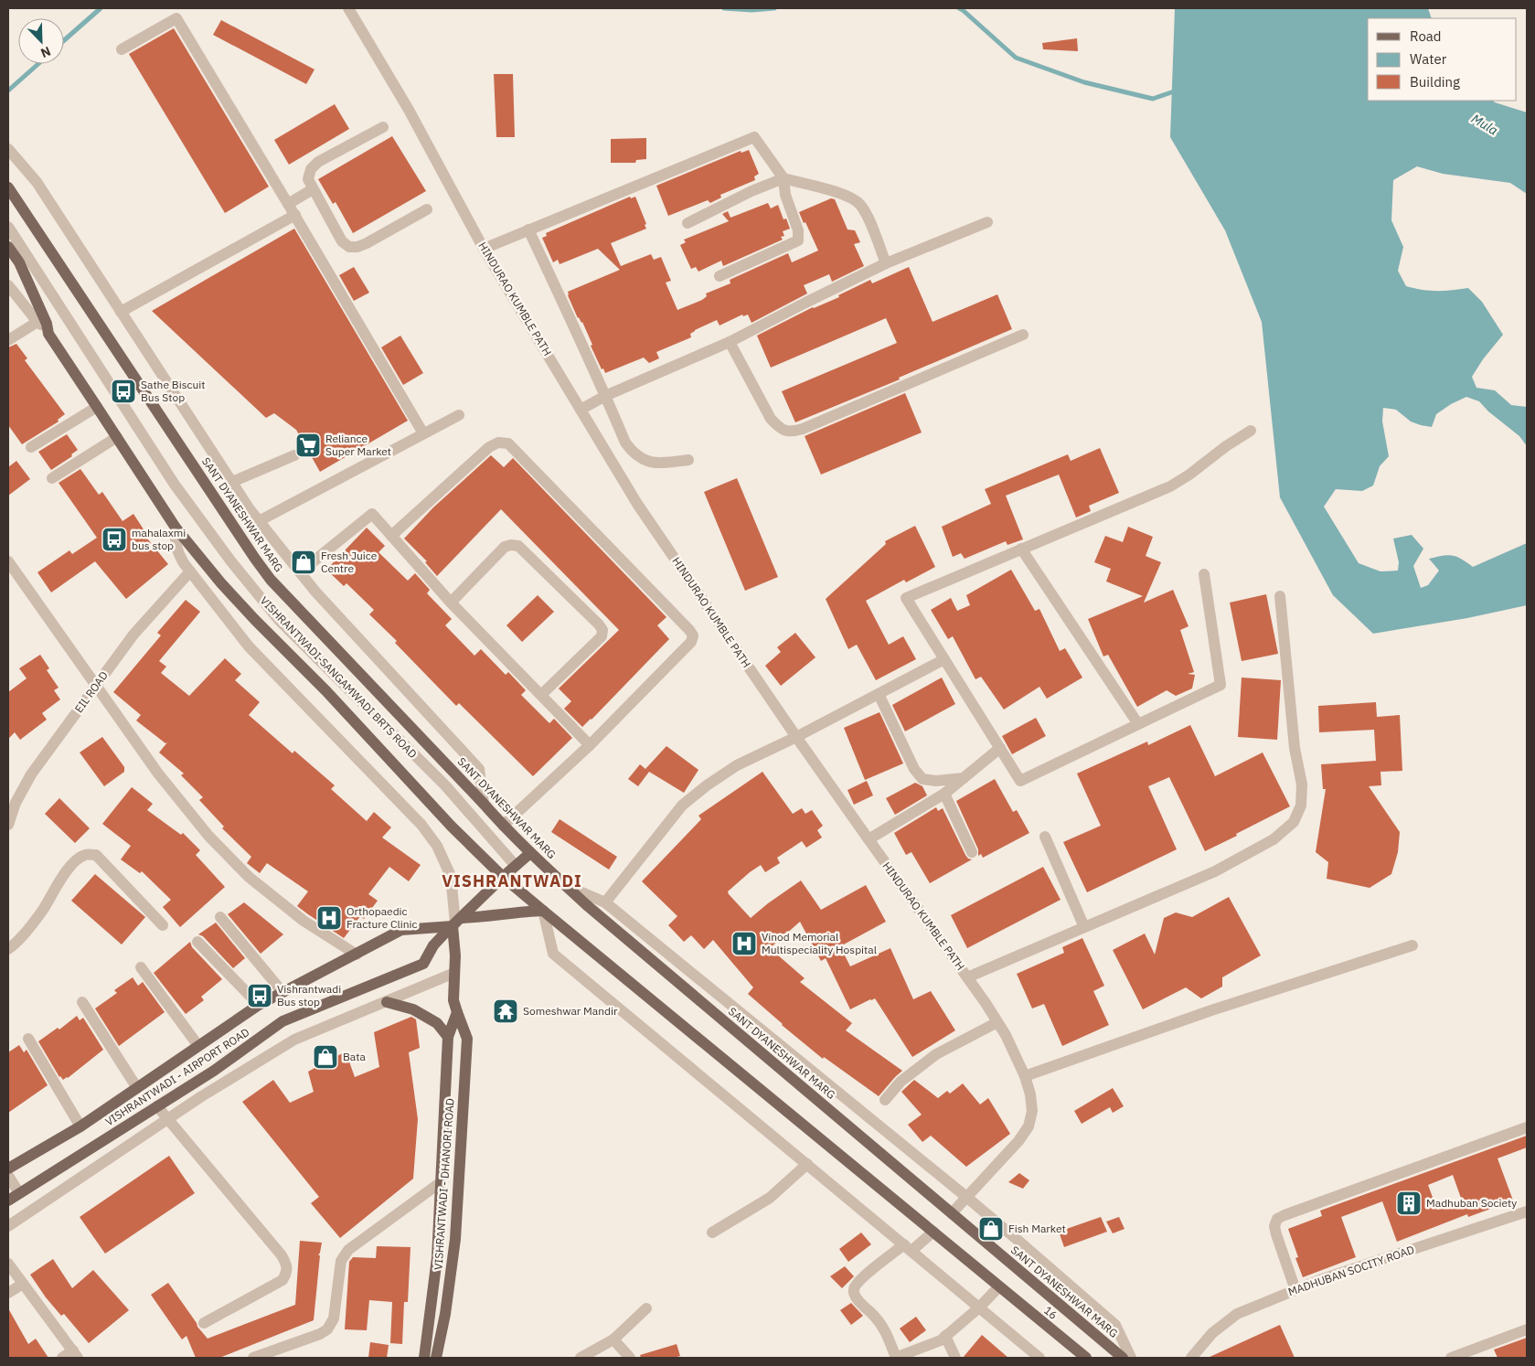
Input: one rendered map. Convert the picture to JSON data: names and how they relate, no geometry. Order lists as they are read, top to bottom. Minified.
{"streets":{"main road":["SANT DYANESHWAR MARG","VISHRANTWADI - AIRPORT ROAD","VISHRANTWADI - DHANORI ROAD","16"],"street":["HINDURAO KUMBLE PATH","VISHRANTWADI-SANGAMWADI BRTS ROAD","EIL ROAD","MADHUBAN SOCITY ROAD"]},"crossings":[["HINDURAO KUMBLE PATH","SANT DYANESHWAR MARG"],["SANT DYANESHWAR MARG","VISHRANTWADI - AIRPORT ROAD"],["VISHRANTWADI-SANGAMWADI BRTS ROAD","VISHRANTWADI - AIRPORT ROAD"],["VISHRANTWADI - AIRPORT ROAD","VISHRANTWADI - DHANORI ROAD"]],"districts":["VISHRANTWADI"],"water":["Mula"],"places":{"bus stop":["Sathe Biscuit Bus Stop","mahalaxmi bus stop","Vishrantwadi Bus stop"],"supermarket":["Reliance Super Market"],"shop":["Fresh Juice Centre","Bata","Fish Market"],"hospital":["Orthopaedic Fracture Clinic","Vinod Memorial Multispeciality Hospital"],"temple":["Someshwar Mandir"],"building":["Madhuban Society"]},"legend":["Road","Water","Building"],"north":"bottom right"}
